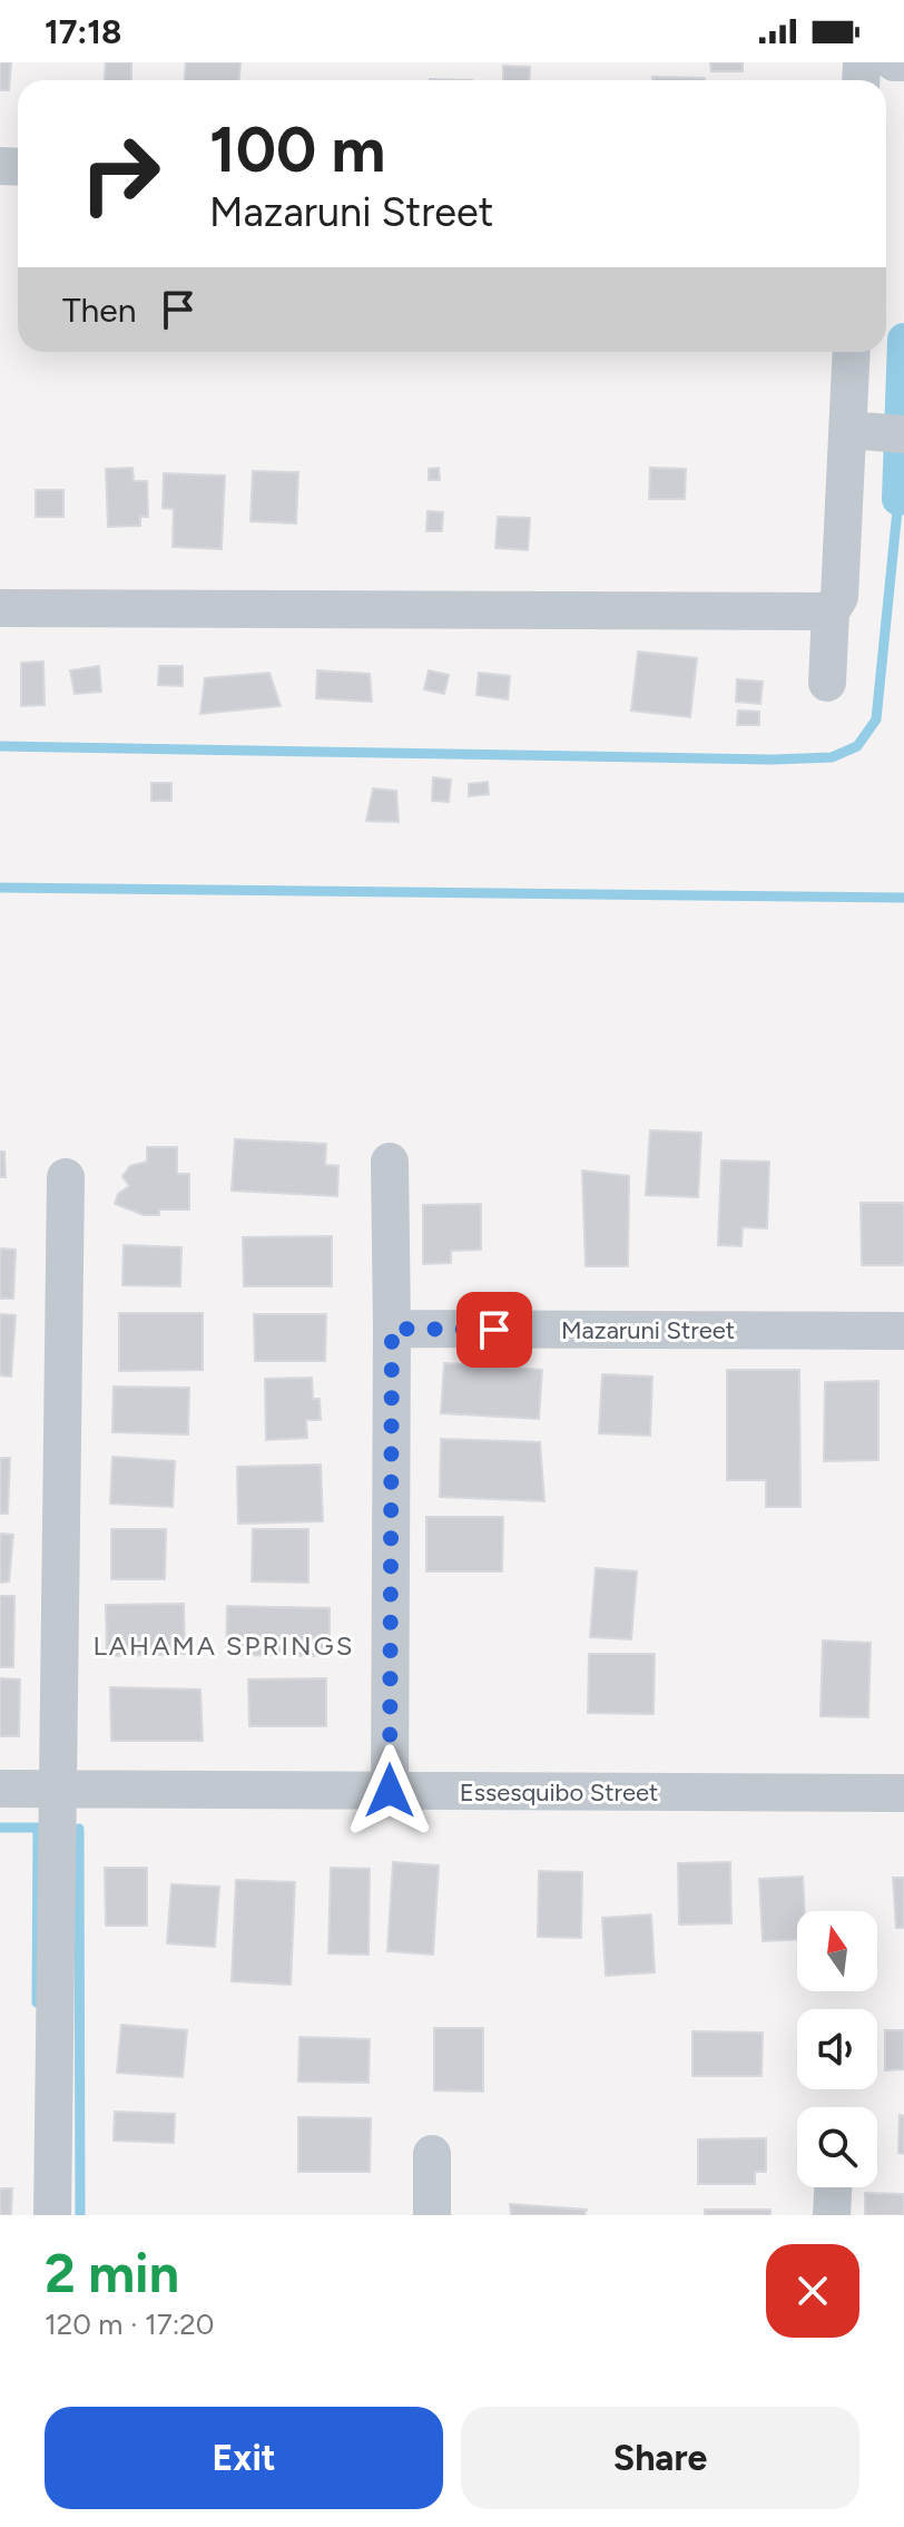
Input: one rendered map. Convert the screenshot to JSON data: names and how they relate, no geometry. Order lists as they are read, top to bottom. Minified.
{"streets":{"street":["Mazaruni Street","Essesquibo Street"]},"districts":["LAHAMA SPRINGS"],"north":"top","page":{"status":"17:18","turn":["100 m","Mazaruni Street"],"then":"Then","heading":["2 min","120 m · 17:20"],"buttons":["Exit","Share"]}}
